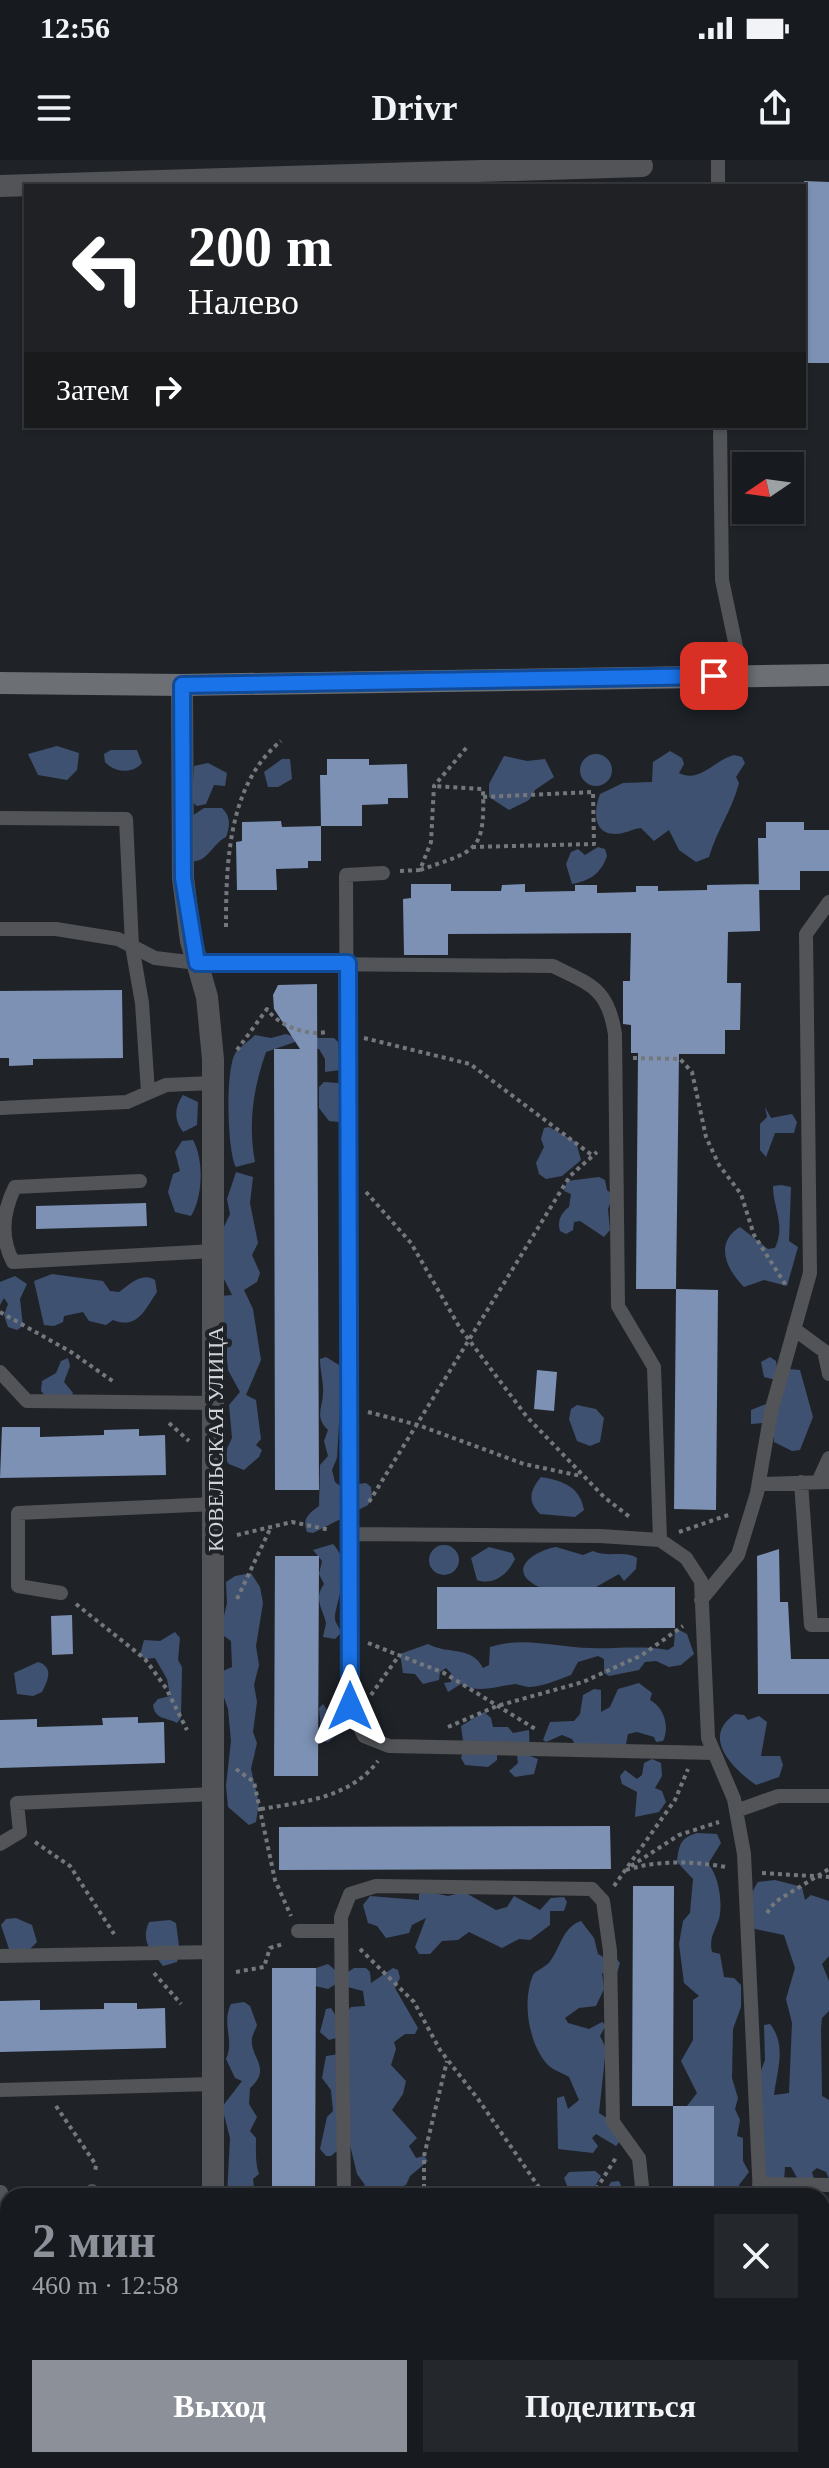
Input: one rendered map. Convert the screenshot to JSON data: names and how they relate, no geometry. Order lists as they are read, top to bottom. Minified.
{"streets":{"street":["КОВЕЛЬСКАЯ УЛИЦА"]},"north":"left","page":{"status":"12:56","header":"Drivr","turn":["200 m","Налево"],"then":"Затем","heading":["2 мин","460 m · 12:58"],"buttons":["Выход","Поделиться"]}}
